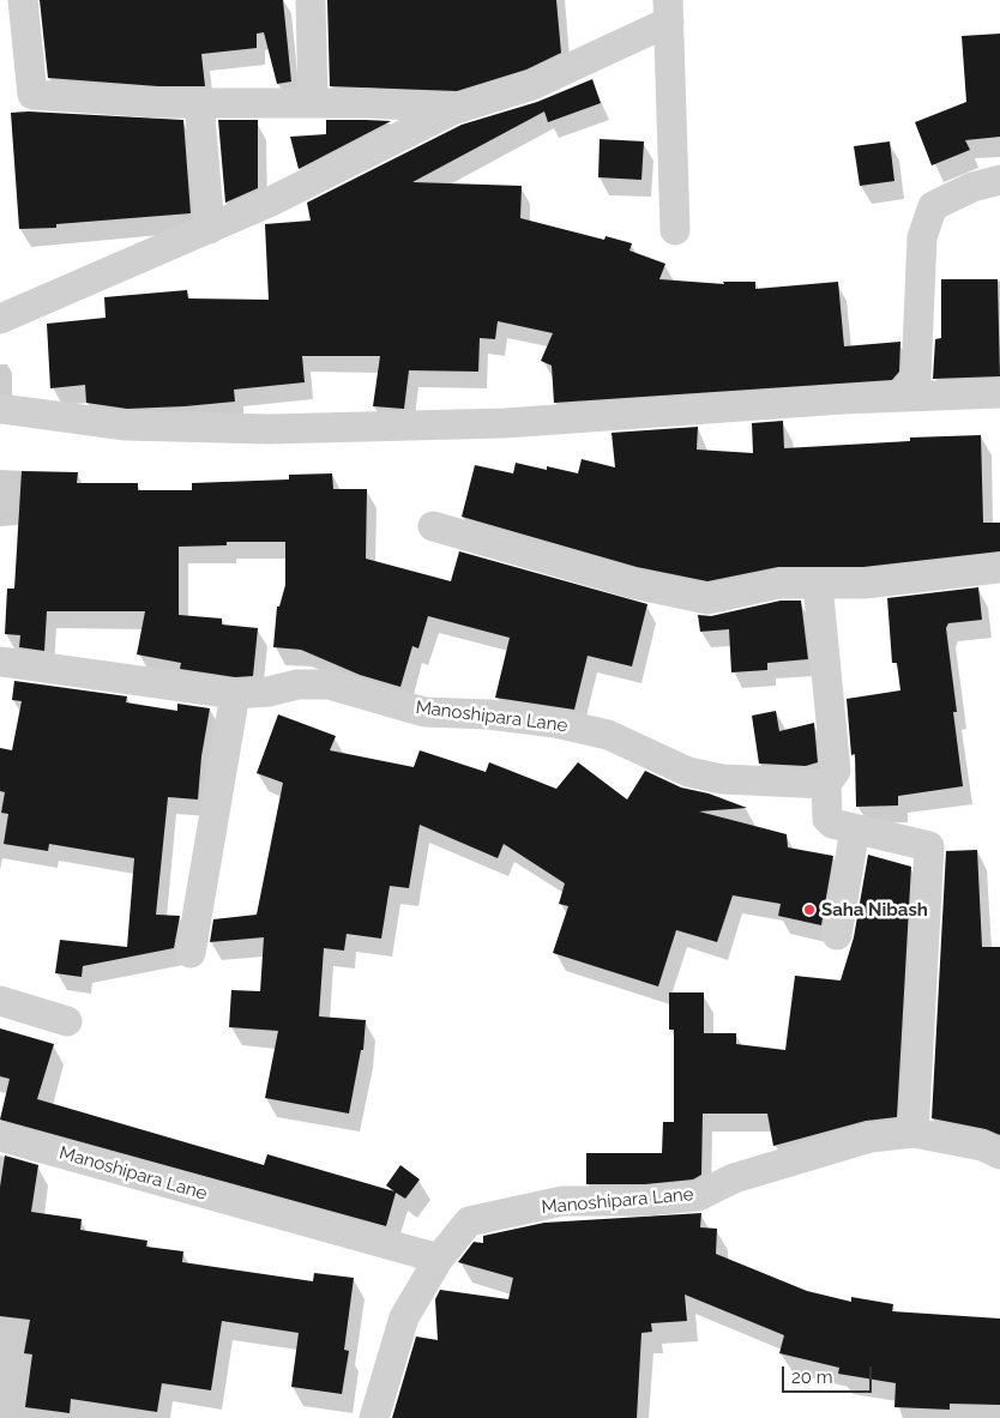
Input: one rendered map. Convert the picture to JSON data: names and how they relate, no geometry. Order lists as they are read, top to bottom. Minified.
{"streets":{"street":["Manoshipara Lane"]},"places":["Saha Nibash"],"scale_bar":"20 m"}
